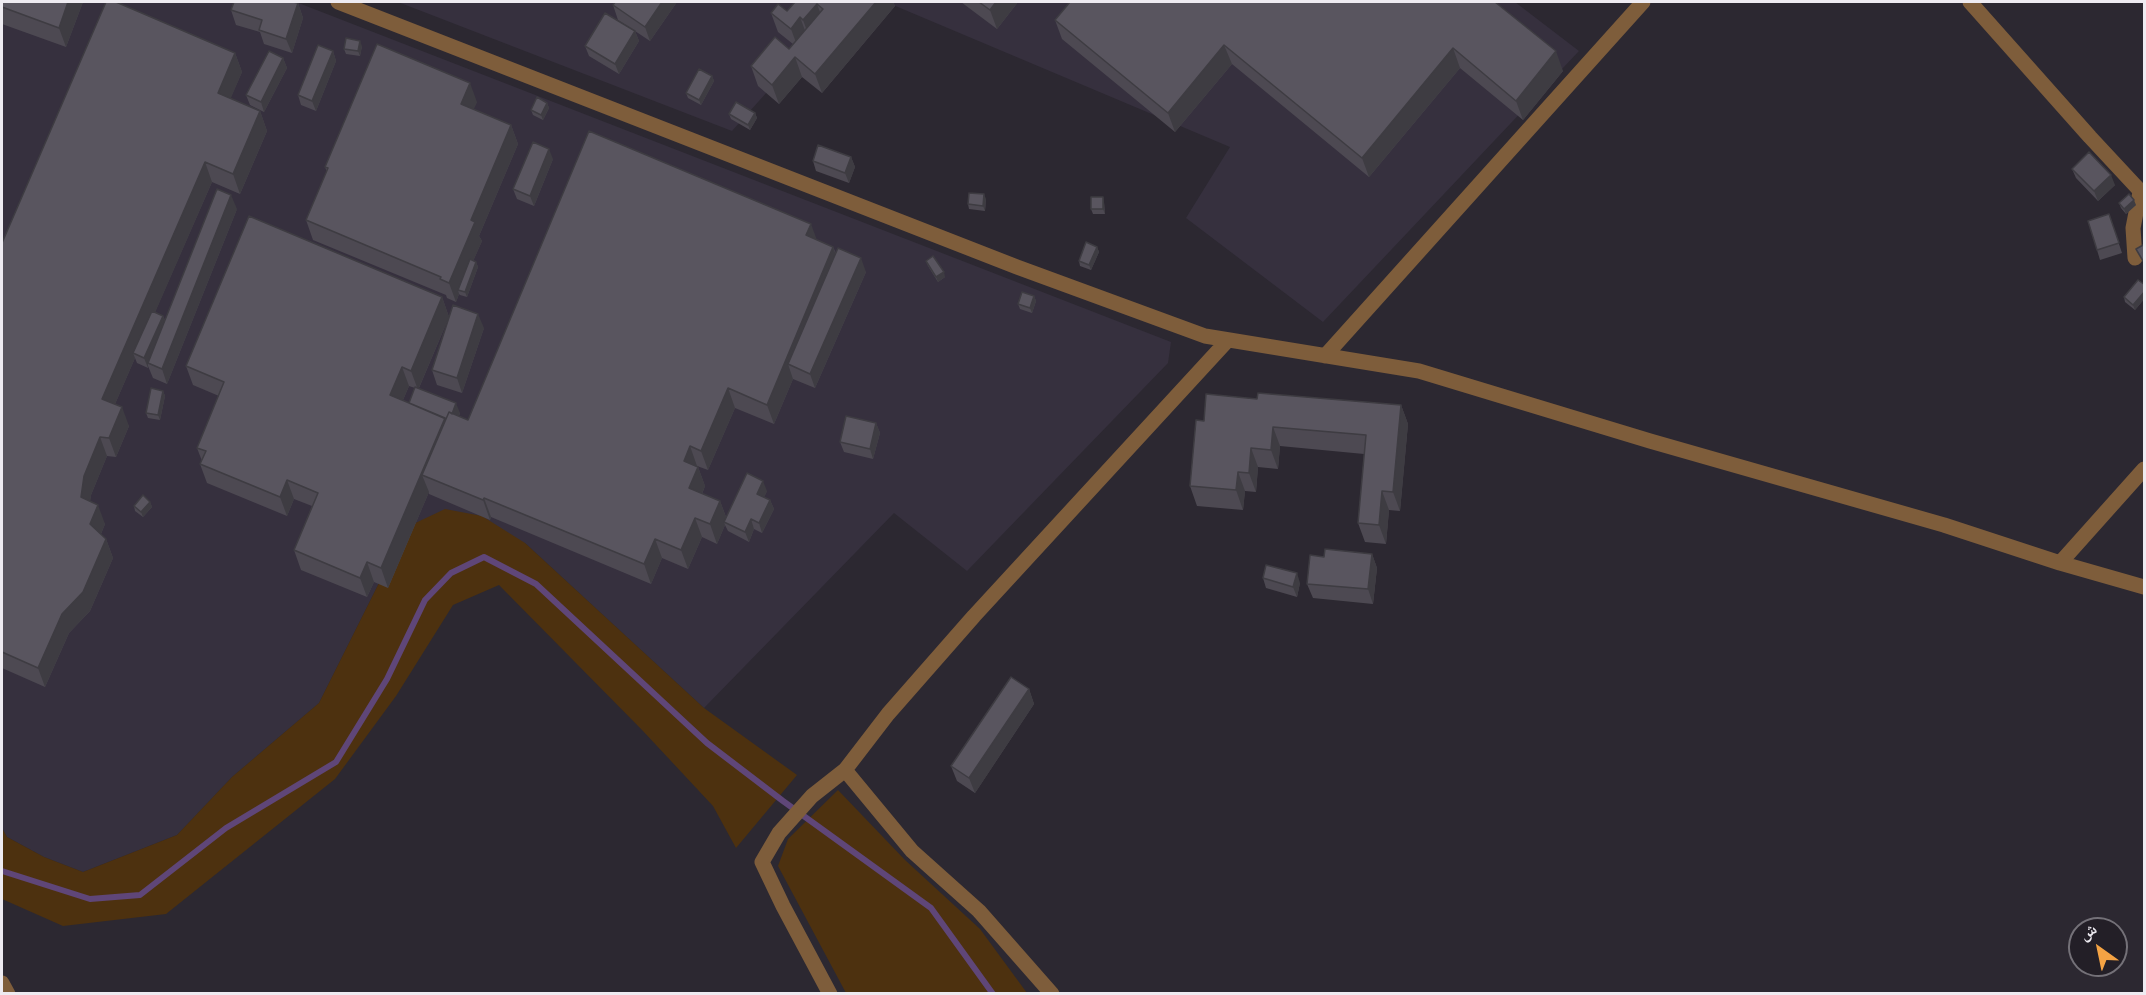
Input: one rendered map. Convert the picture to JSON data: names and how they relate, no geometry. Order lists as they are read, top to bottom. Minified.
{"north":"top left"}
